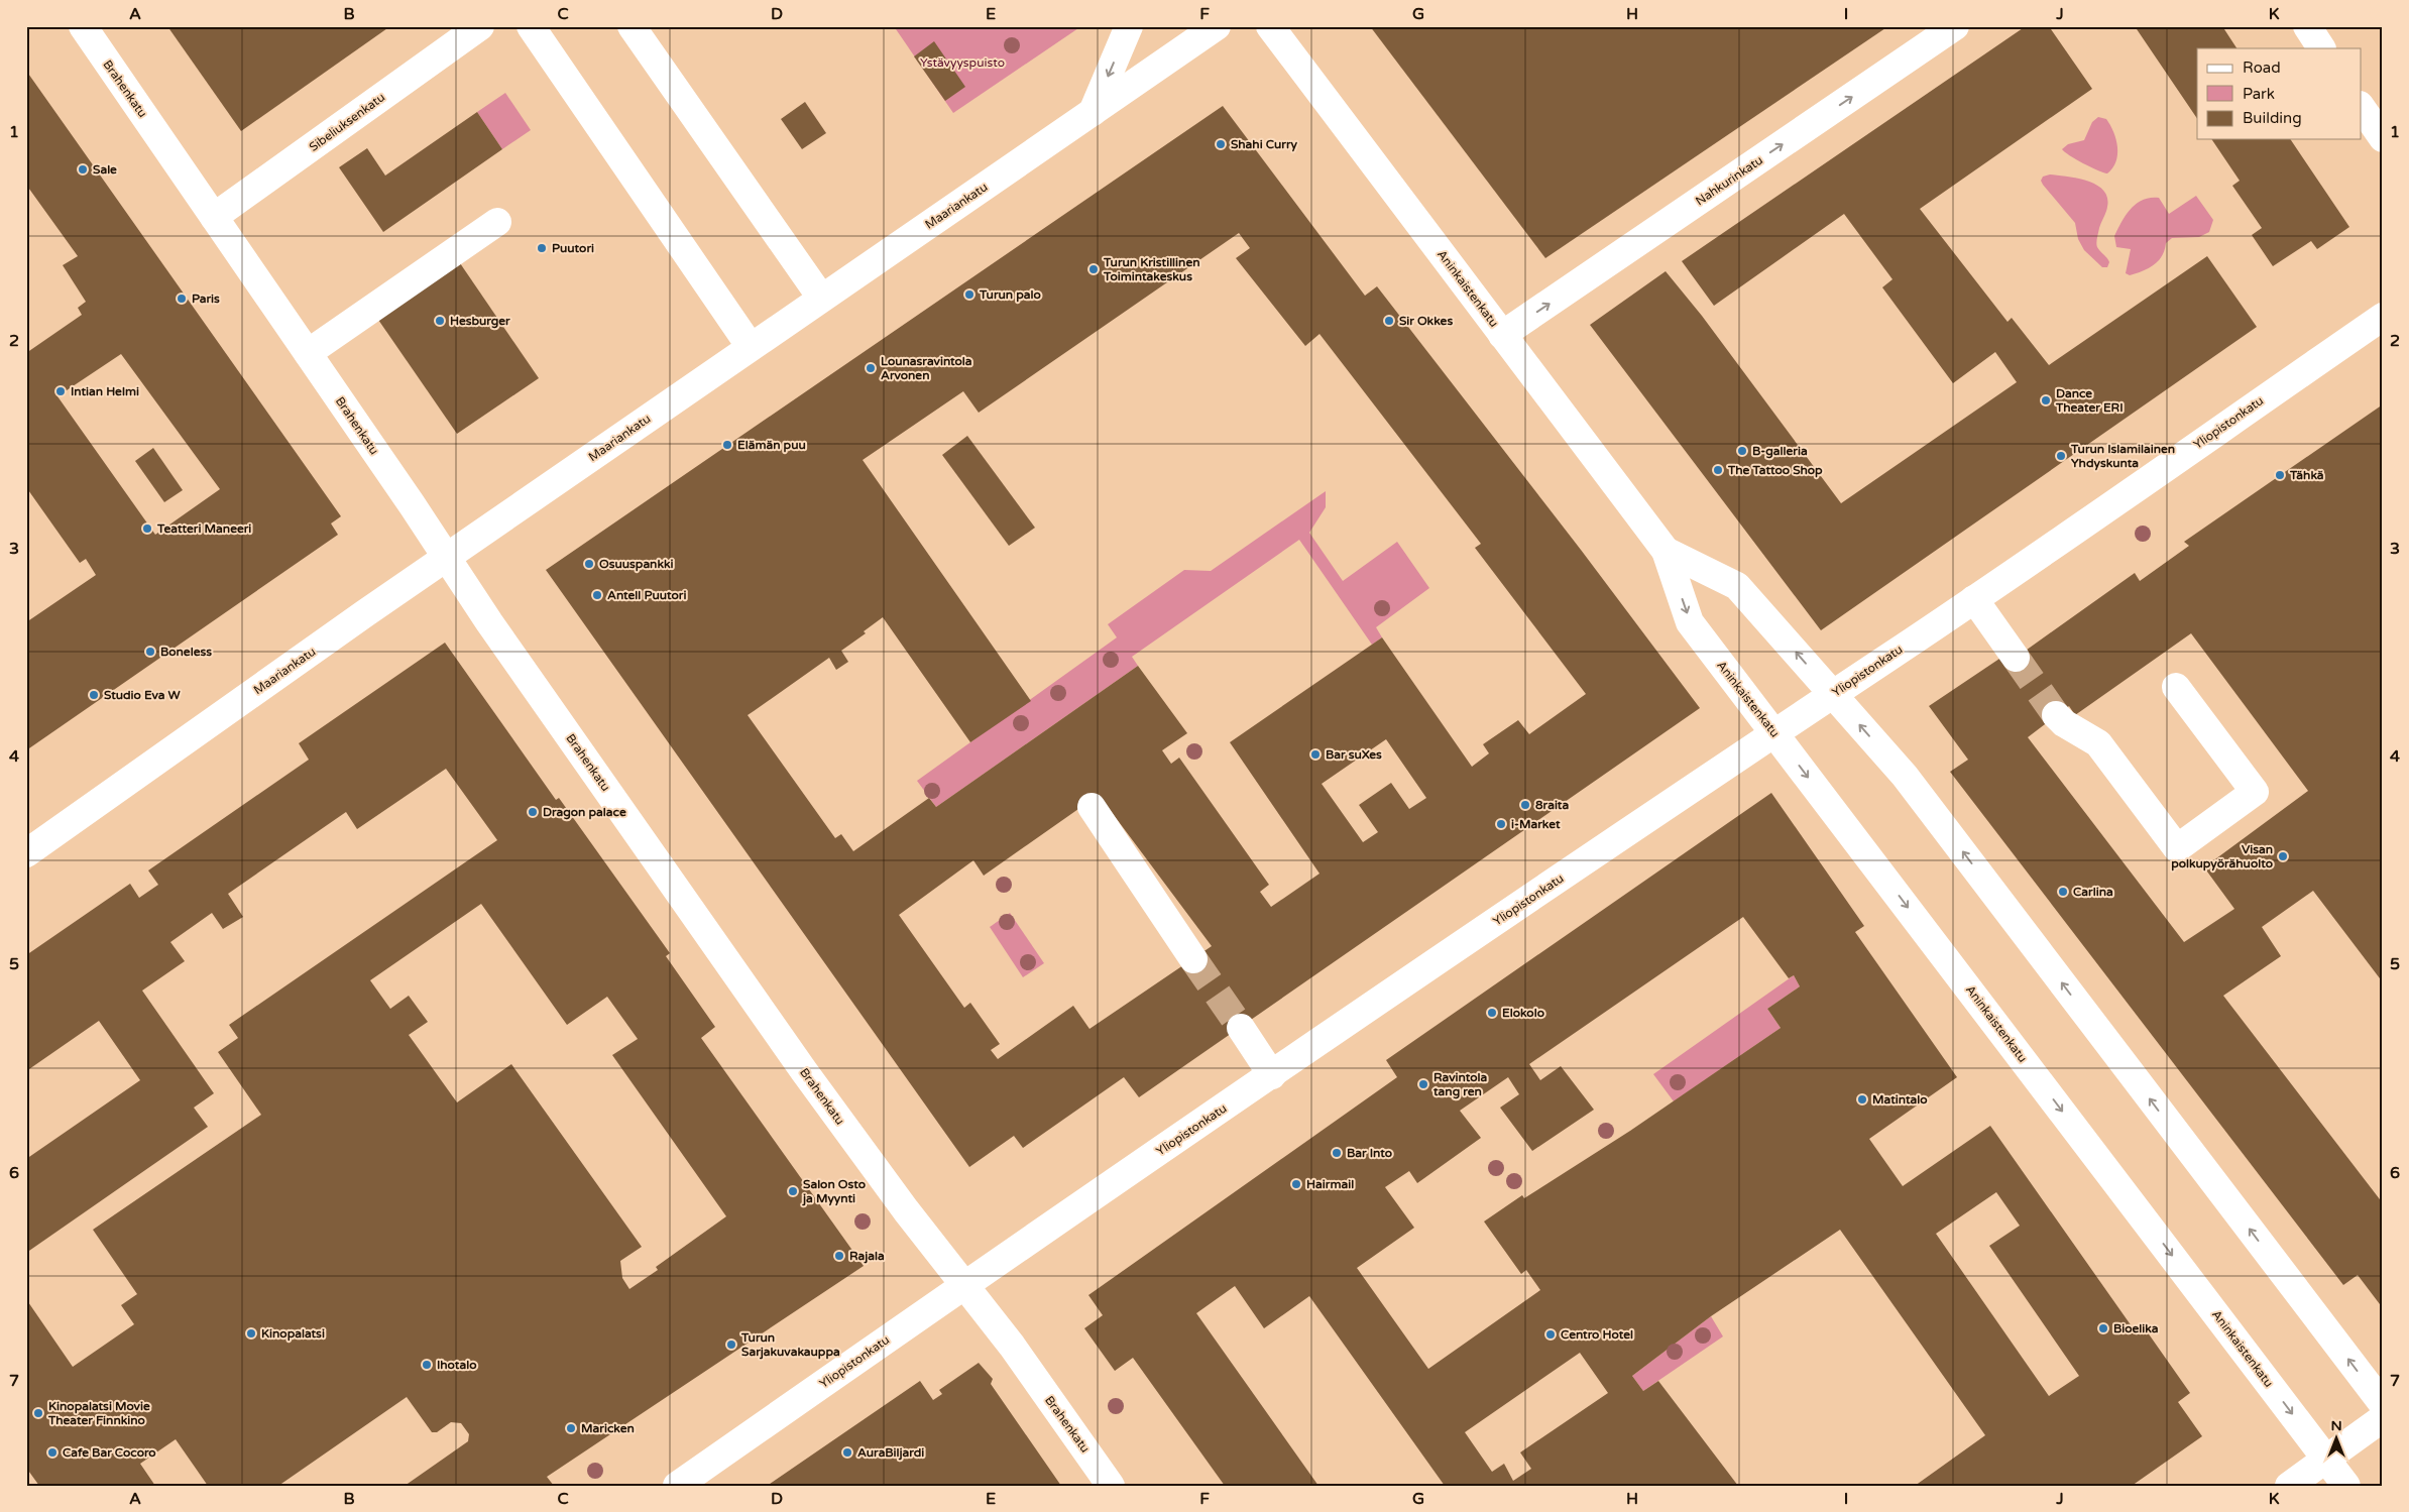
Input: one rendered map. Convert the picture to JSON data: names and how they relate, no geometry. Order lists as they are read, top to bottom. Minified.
{"streets":{"street":["Brahenkatu","Sibeliuksenkatu","Nahkurinkatu","Maariankatu","Aninkaistenkatu","Yliopistonkatu"]},"crossings":[["Brahenkatu","Sibeliuksenkatu"],["Brahenkatu","Maariankatu"],["Brahenkatu","Yliopistonkatu"],["Nahkurinkatu","Aninkaistenkatu"],["Aninkaistenkatu","Yliopistonkatu"]],"one_way":["Nahkurinkatu"],"parks":["Ystävyyspuisto"],"places":["Shahi Curry","Sale","Puutori","Turun Kristillinen Toimintakeskus","Turun palo","Paris","Hesburger","Sir Okkes","Lounasravintola Arvonen","Intian Helmi","Dance Theater ERI","Elämän puu","B-galleria","Turun Islamilainen Yhdyskunta","The Tattoo Shop","Tähkä","Teatteri Maneeri","Osuuspankki","Antell Puutori","Boneless","Studio Eva W","Bar suXes","8raita","Dragon palace","i-Market","Visan polkupyörähuolto","Carlina","Elokolo","Ravintola tang ren","Matintalo","Bar Into","Hairmail","Salon Osto ja Myynti","Rajala","Bioelika","Kinopalatsi","Centro Hotel","Turun Sarjakuvakauppa","Ihotalo","Kinopalatsi Movie Theater Finnkino","Maricken","Cafe Bar Cocoro","AuraBiljardi"],"legend":["Road","Park","Building"],"north":"top","grid":{"columns":["A","B","C","D","E","F","G","H","I","J","K"],"rows":["1","2","3","4","5","6","7"]}}
